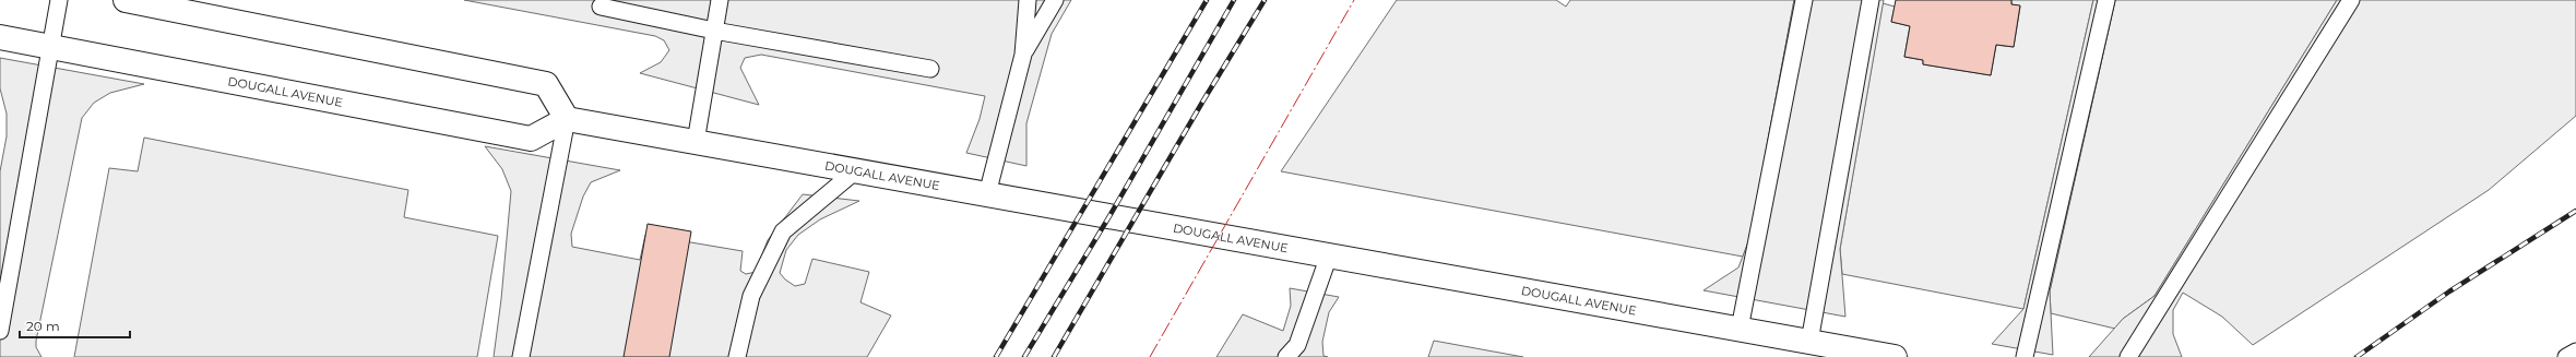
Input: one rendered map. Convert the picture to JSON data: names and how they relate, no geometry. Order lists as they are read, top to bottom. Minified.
{"streets":{"street":["DOUGALL AVENUE"]},"scale_bar":"20 m"}
